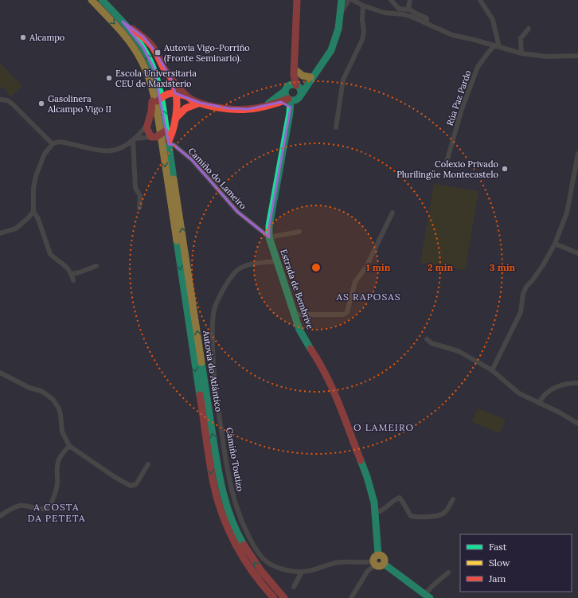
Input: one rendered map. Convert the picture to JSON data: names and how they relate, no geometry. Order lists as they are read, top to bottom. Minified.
{"streets":{"main road":["Estrada de Bembrive","Autovía do Atlántico"],"street":["Rúa Paz Pardo","Camiño do Lameiro","Camiño Toutizo"]},"crossings":[["Camiño do Lameiro","Estrada de Bembrive"],["Camiño do Lameiro","Autovía do Atlántico"],["Estrada de Bembrive","Camiño Toutizo"]],"districts":["AS RAPOSAS","O LAMEIRO","A COSTA DA PETETA"],"places":{"other":["Alcampo","Escola Universitaria CEU de Maxisterio","Gasolinera Alcampo Vigo II","Colexio Privado Plurilingüe Montecastelo"],"transit":["Autovia Vigo-Porriño (Fronte Seminario)."]},"legend":["Fast","Slow","Jam"],"rings":["1 min","2 min","3 min"]}
